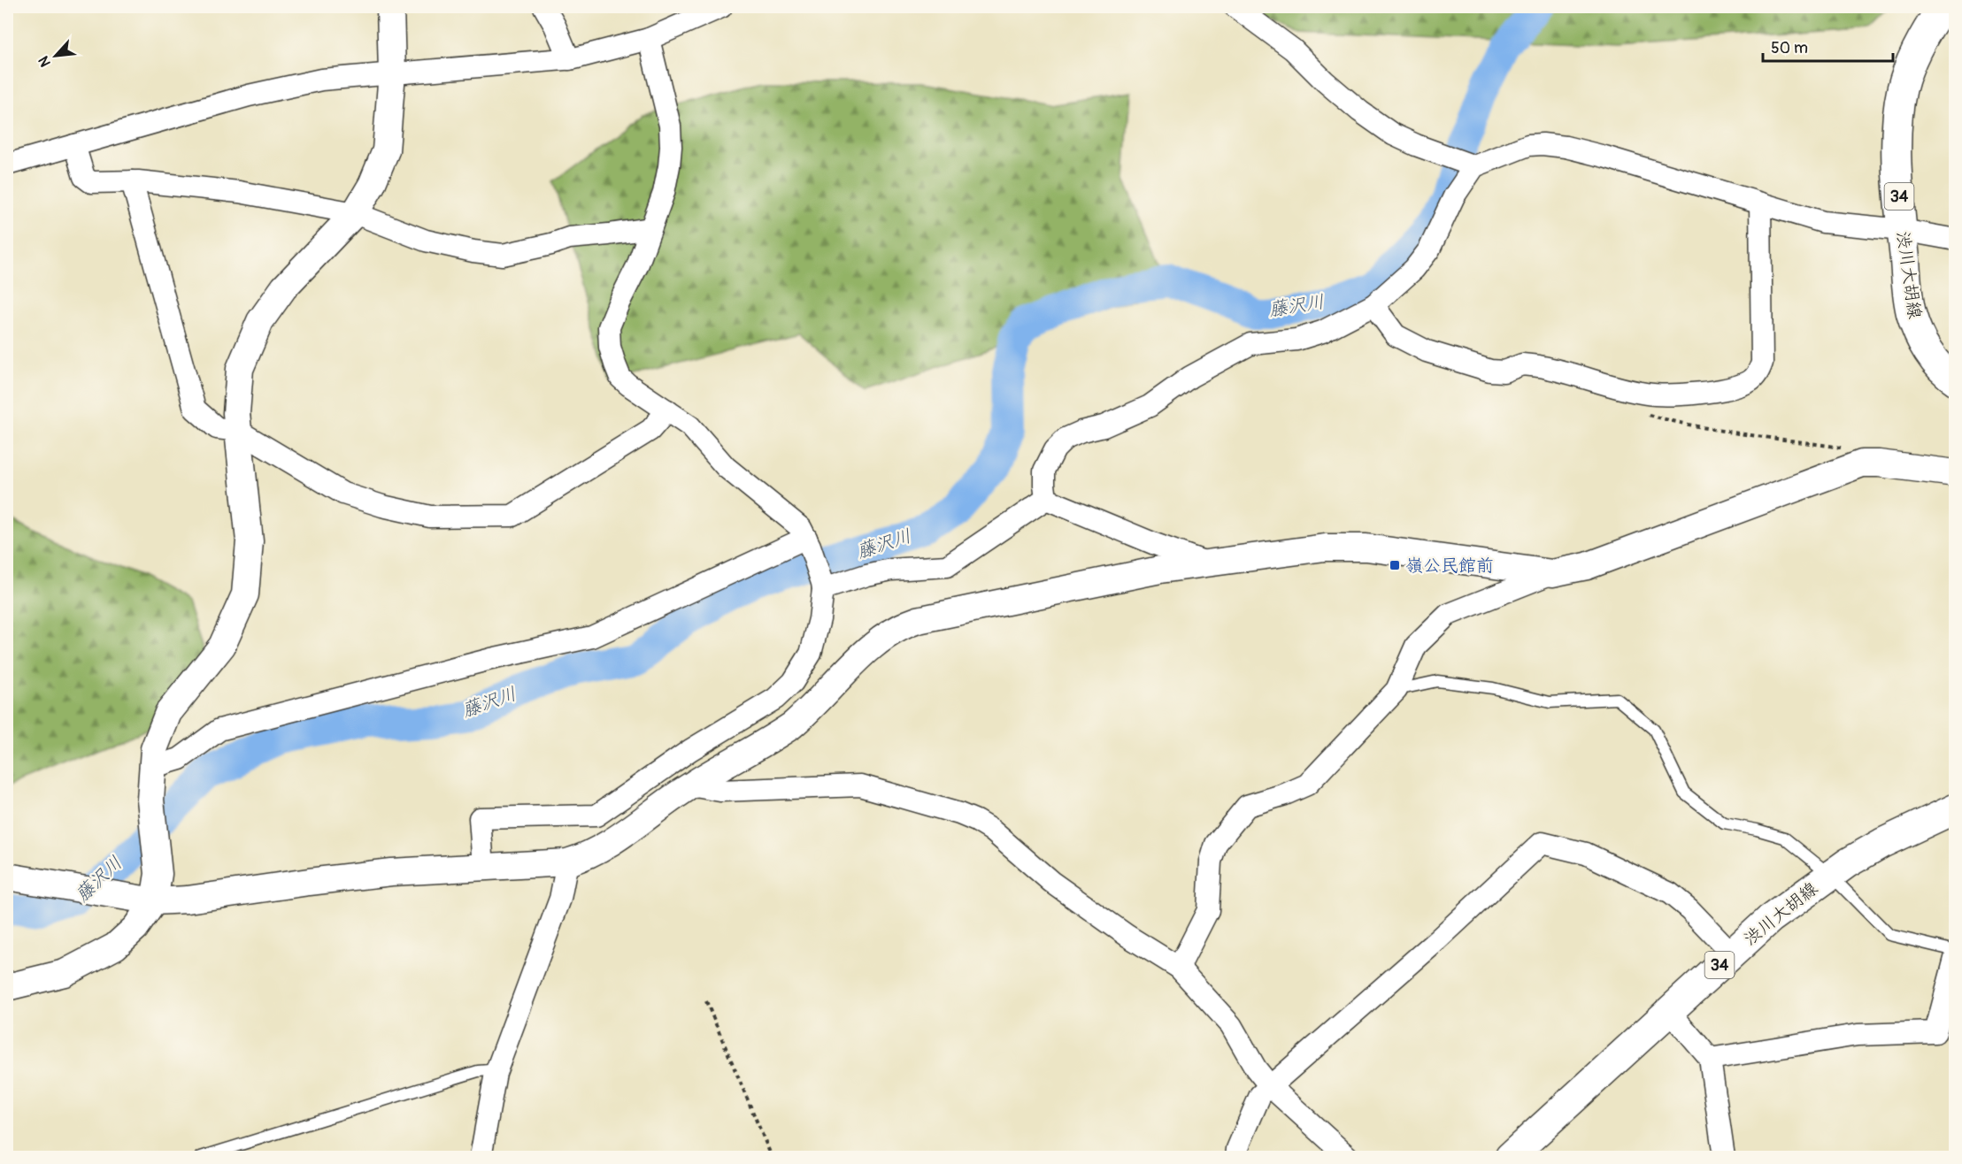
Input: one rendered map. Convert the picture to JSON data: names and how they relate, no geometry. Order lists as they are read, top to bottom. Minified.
{"streets":{"main road":["34","渋川大胡線"]},"water":["藤沢川"],"places":{"transit":["嶺公民館前"]},"scale_bar":"50 m","north":"bottom left"}
